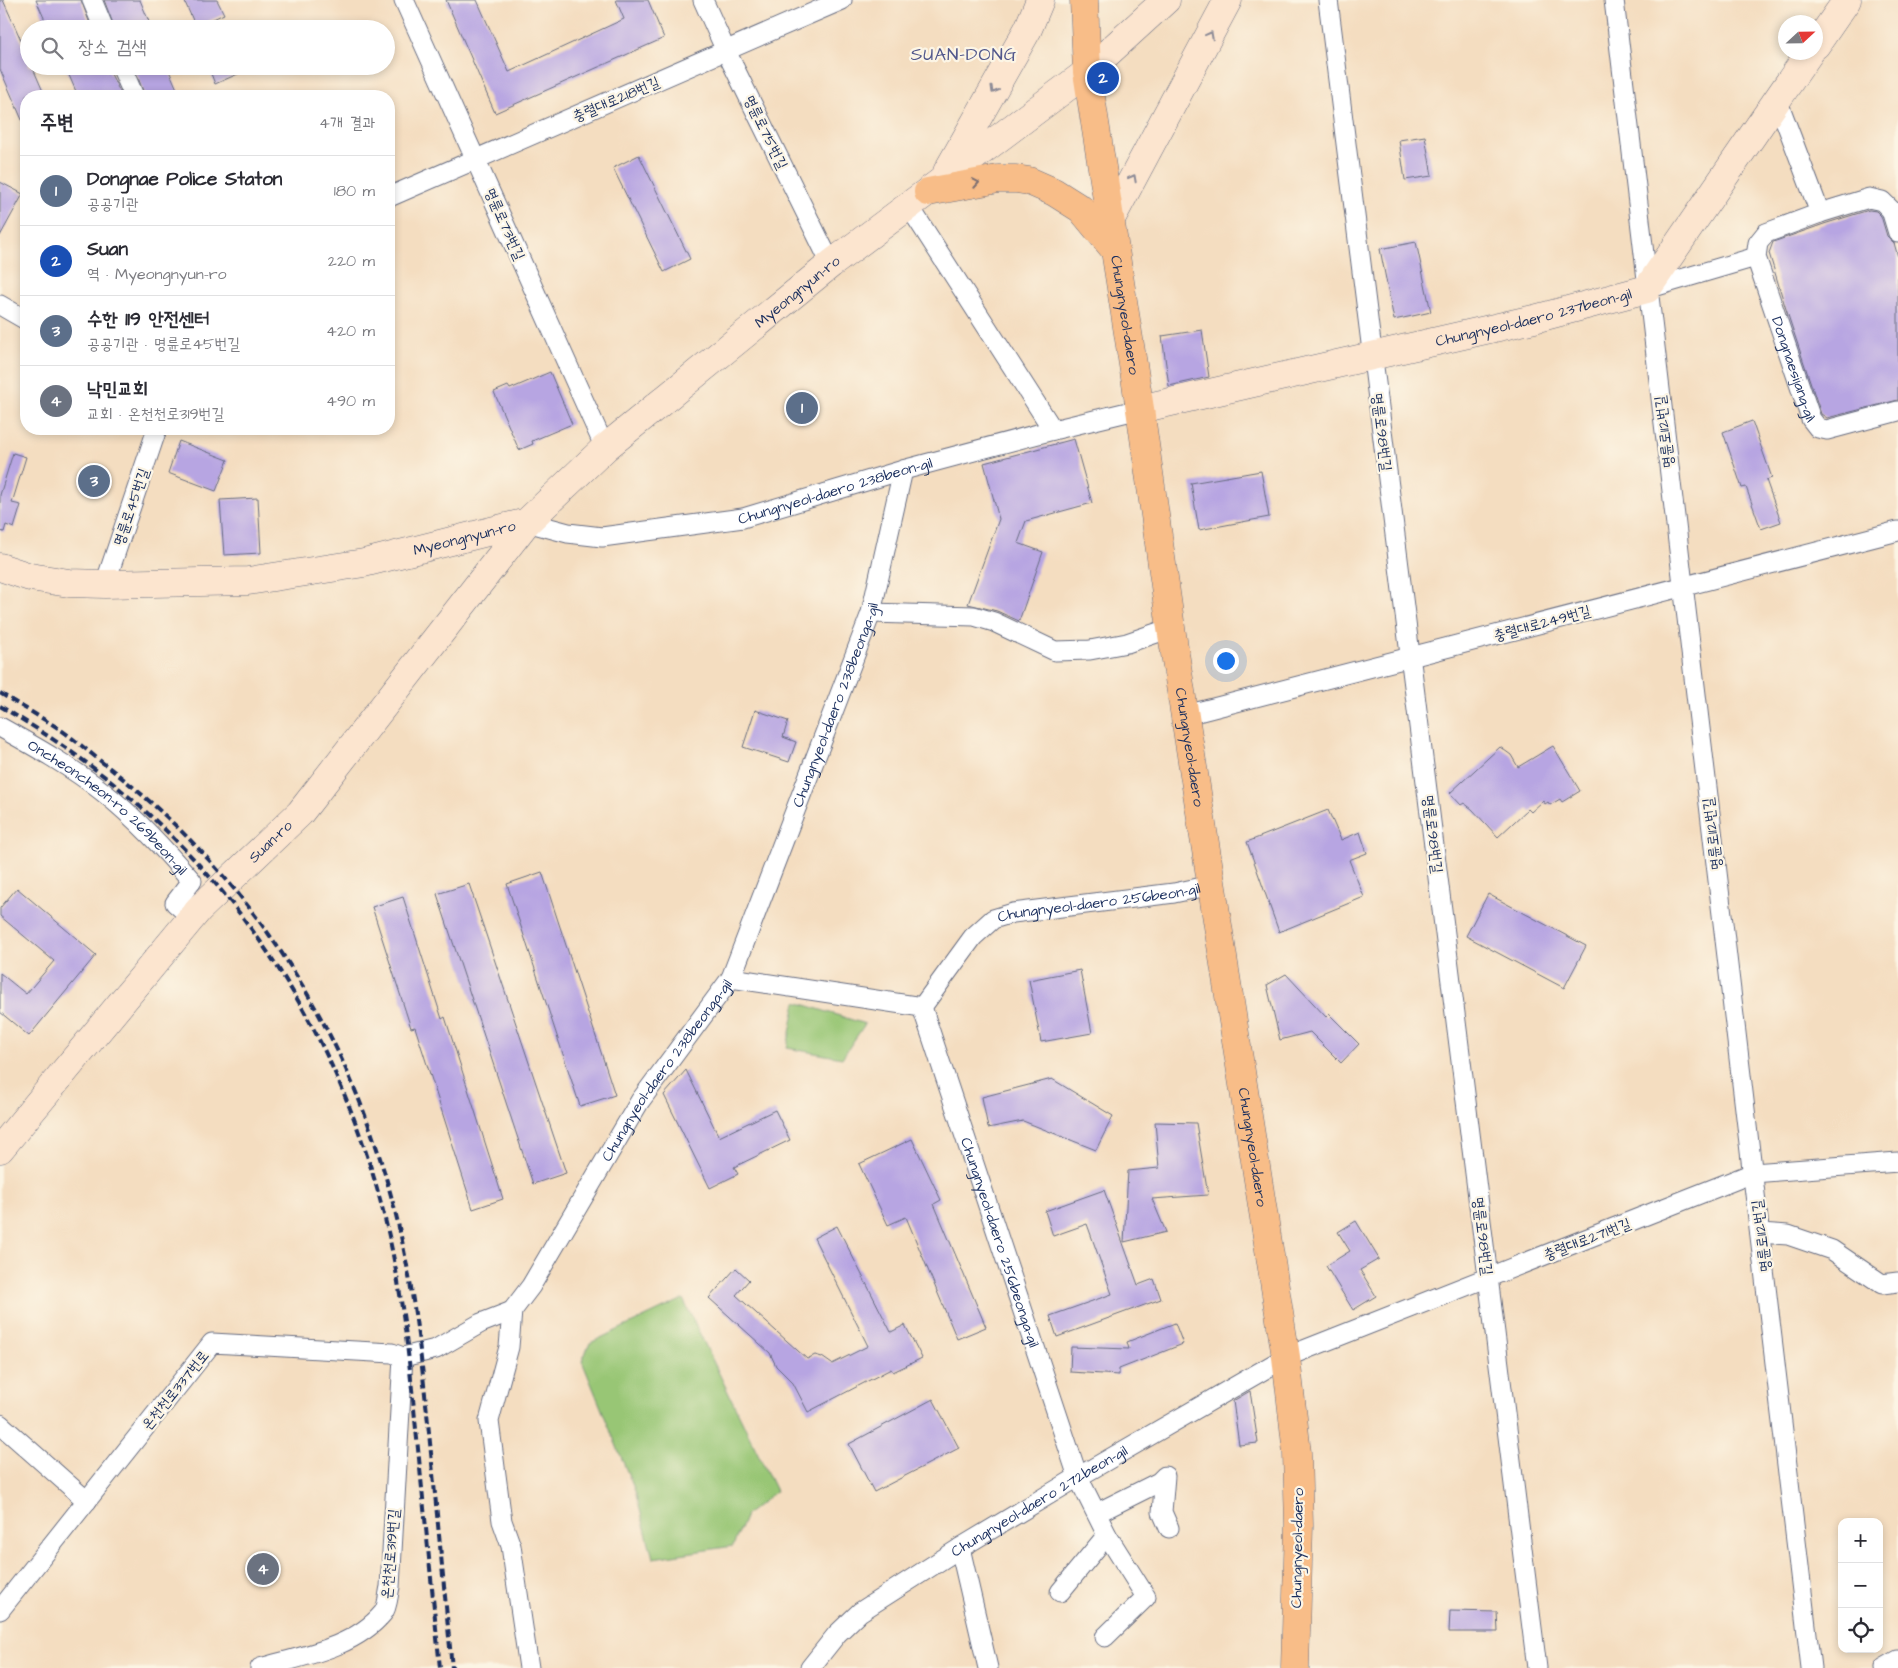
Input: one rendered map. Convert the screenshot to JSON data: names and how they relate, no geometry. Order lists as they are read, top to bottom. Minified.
{"streets":{"main road":["Myeongnyun-ro","Chungnyeol-daero","Chungnyeol-daero 237beon-gil","Suan-ro"],"street":["충렬대로218번길","명륜로75번길","명륜로73번길","Dongnaesijang-gil","명륜로98번길","명륜로112번길","Chungnyeol-daero 238beon-gil","명륜로45번길","충렬대로249번길","Chungnyeol-daero 238beonga-gil","Oncheoncheon-ro 269beon-gil","Chungnyeol-daero 256beon-gil","충렬대로271번길","Chungnyeol-daero 256beonga-gil","온천천로337번로","Chungnyeol-daero 272beon-gil","온천천로319번길"]},"crossings":[["충렬대로218번길","명륜로75번길"],["충렬대로218번길","명륜로73번길"],["명륜로75번길","Myeongnyun-ro"],["명륜로73번길","Myeongnyun-ro"],["Myeongnyun-ro","Chungnyeol-daero"],["Myeongnyun-ro","Chungnyeol-daero 238beon-gil"],["Myeongnyun-ro","명륜로45번길"],["Myeongnyun-ro","Suan-ro"],["Chungnyeol-daero","Chungnyeol-daero 237beon-gil"],["Chungnyeol-daero","Chungnyeol-daero 238beon-gil"],["Chungnyeol-daero","충렬대로249번길"],["Chungnyeol-daero","Chungnyeol-daero 256beon-gil"],["Chungnyeol-daero","충렬대로271번길"],["Chungnyeol-daero","Chungnyeol-daero 272beon-gil"],["Chungnyeol-daero 237beon-gil","명륜로98번길"],["Chungnyeol-daero 237beon-gil","명륜로112번길"],["Chungnyeol-daero 237beon-gil","Chungnyeol-daero 238beon-gil"],["명륜로98번길","충렬대로249번길"],["명륜로98번길","충렬대로271번길"],["명륜로112번길","충렬대로249번길"],["명륜로112번길","충렬대로271번길"],["Chungnyeol-daero 238beon-gil","Chungnyeol-daero 238beonga-gil"],["Chungnyeol-daero 238beon-gil","Suan-ro"],["Oncheoncheon-ro 269beon-gil","Suan-ro"],["Chungnyeol-daero 256beon-gil","Chungnyeol-daero 256beonga-gil"],["충렬대로271번길","Chungnyeol-daero 272beon-gil"],["Chungnyeol-daero 256beonga-gil","Chungnyeol-daero 272beon-gil"],["온천천로337번로","온천천로319번길"]],"districts":["SUAN-DONG"],"north":"right","page":{"search":"장소 검색","pins":["2","1","3","4"],"heading":["주변","4개 결과"],"list":[{"mark":"1","name":"Dongnae Police Staton","note":"공공기관","value":"180 m"},{"mark":"2","name":"Suan","note":"역 · Myeongnyun-ro","value":"220 m"},{"mark":"3","name":"수한 119 안전센터","note":"공공기관 · 명륜로45번길","value":"420 m"},{"mark":"4","name":"낙민교회","note":"교회 · 온천천로319번길","value":"490 m"}],"map_buttons":["+","−"]}}
